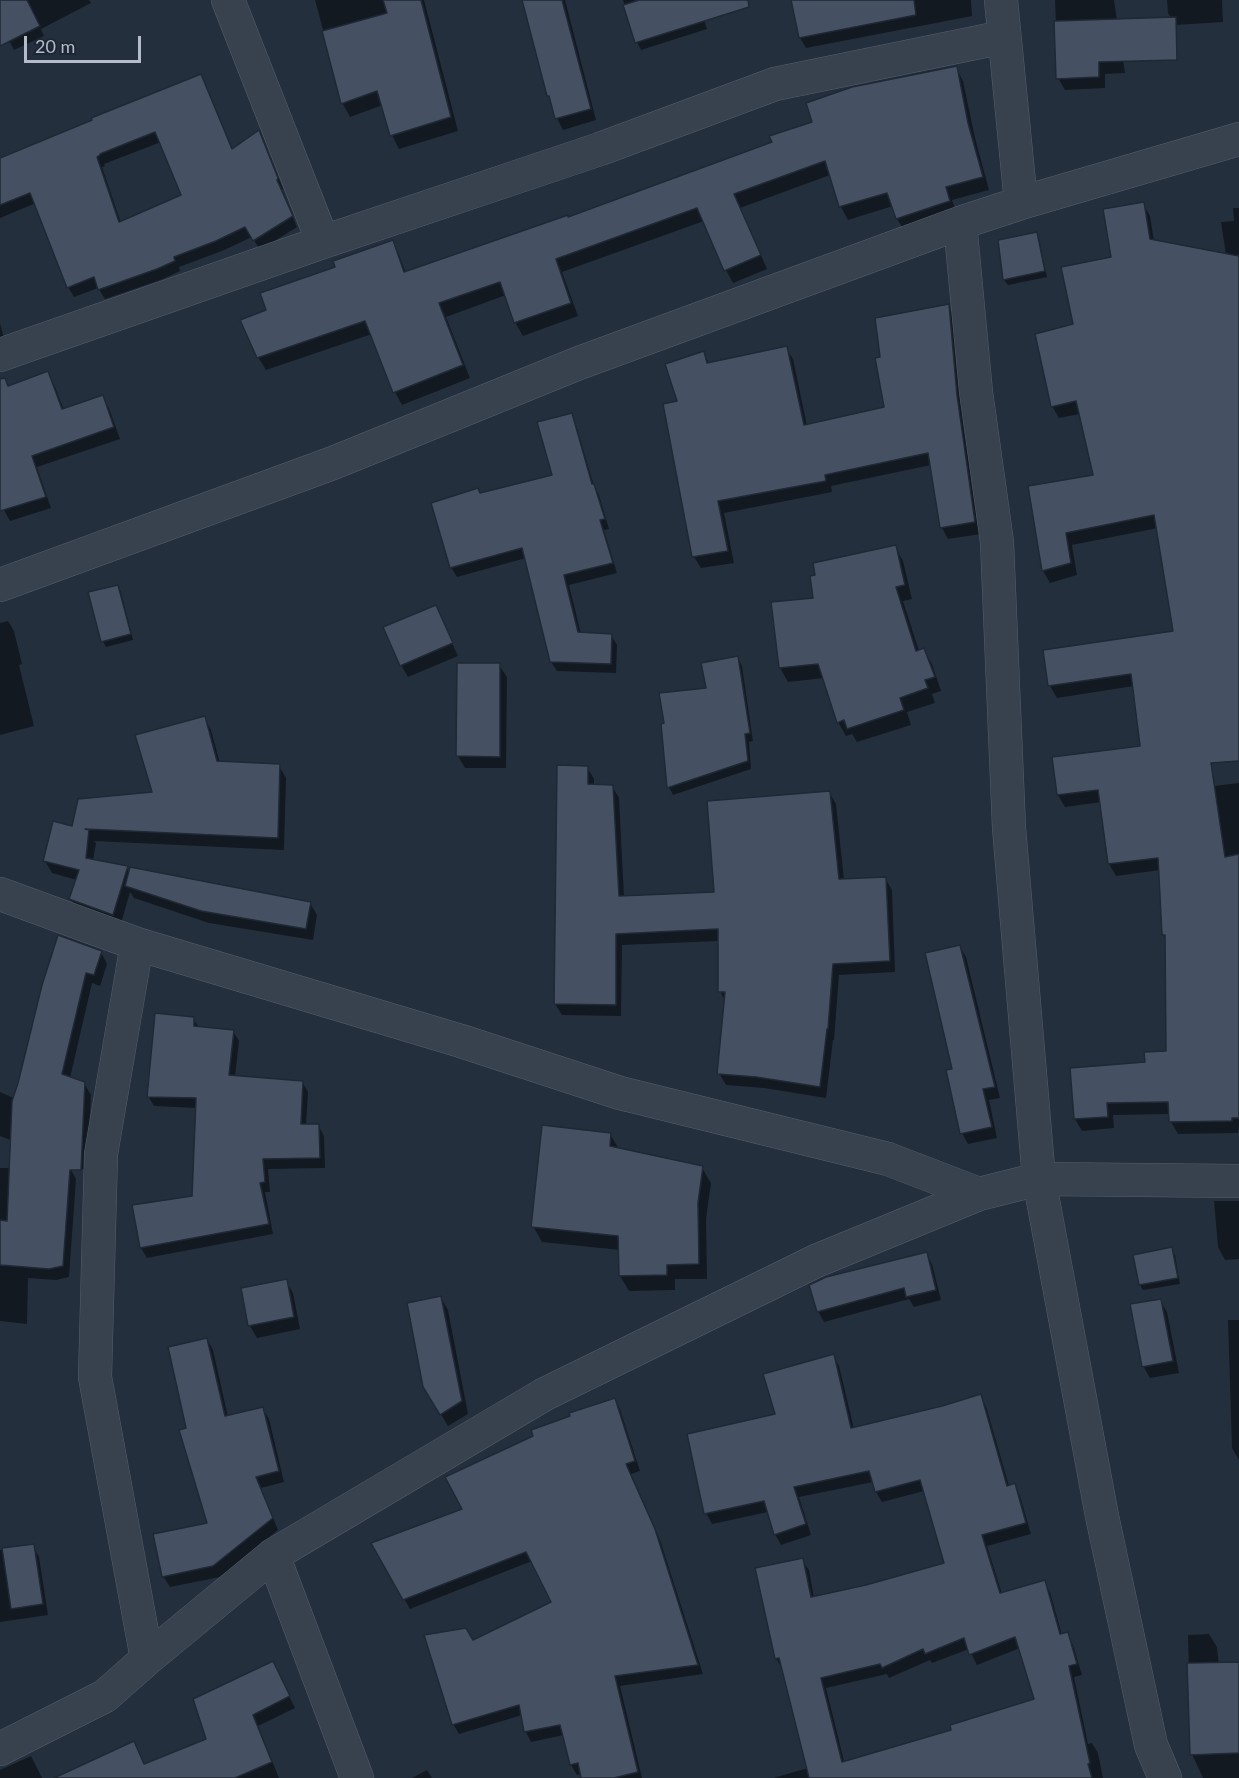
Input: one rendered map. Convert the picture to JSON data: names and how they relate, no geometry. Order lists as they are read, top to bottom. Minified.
{"scale_bar":"20 m"}
